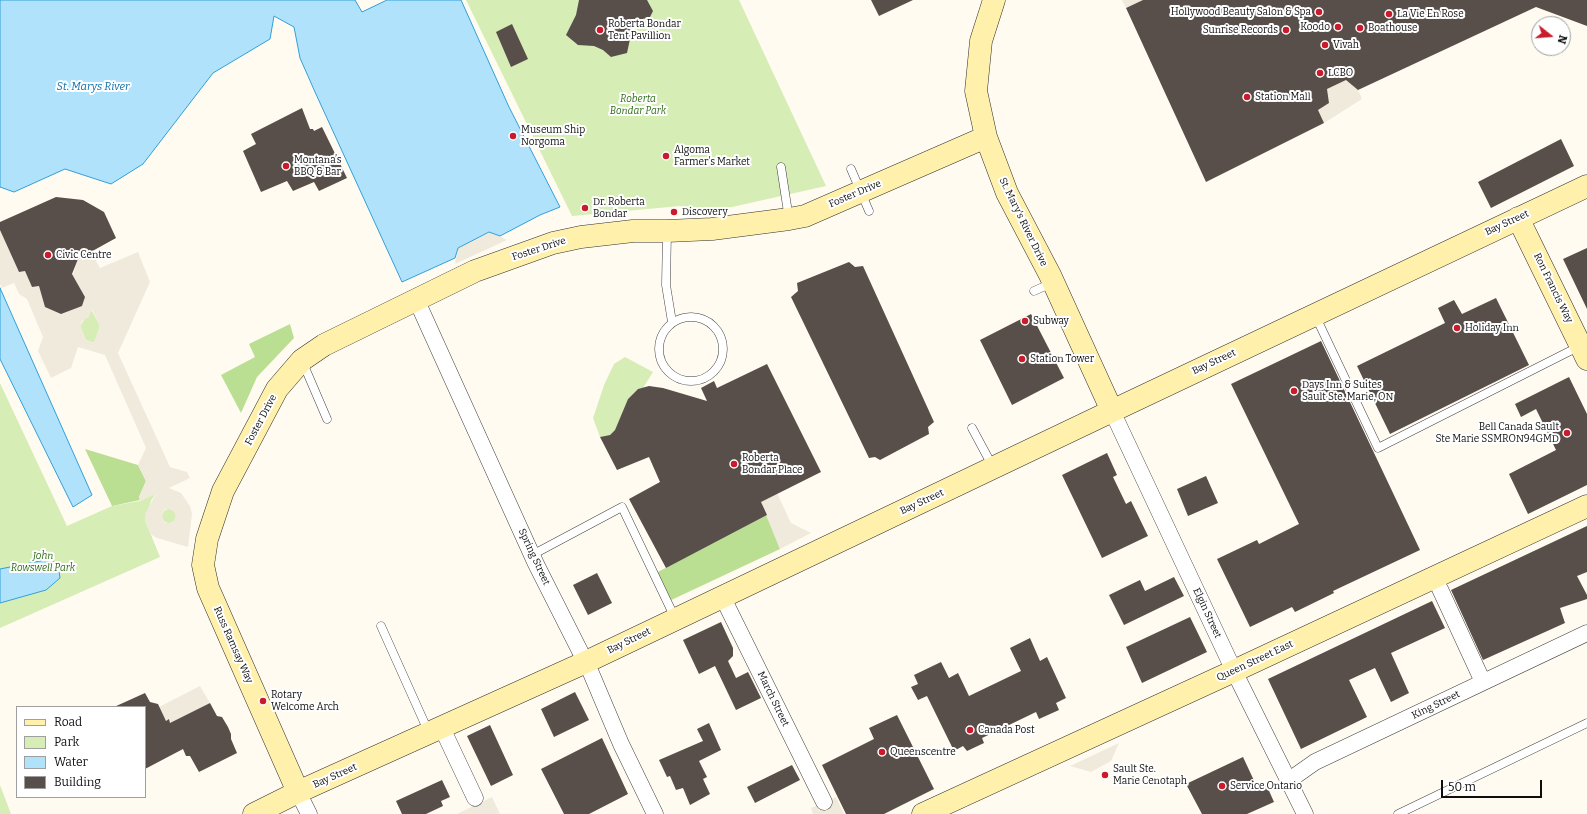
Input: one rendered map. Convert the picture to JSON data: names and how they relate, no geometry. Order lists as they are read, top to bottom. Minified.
{"streets":{"main road":["Foster Drive","St. Mary's River Drive","Bay Street","Ron Francis Way","Russ Ramsay Way","Queen Street East"],"street":["Spring Street","Elgin Street","March Street","King Street"]},"crossings":[["Foster Drive","St. Mary's River Drive"],["Foster Drive","Spring Street"],["Foster Drive","Russ Ramsay Way"],["St. Mary's River Drive","Bay Street"],["St. Mary's River Drive","Elgin Street"],["Bay Street","Ron Francis Way"],["Bay Street","Spring Street"],["Bay Street","Elgin Street"],["Bay Street","Russ Ramsay Way"],["Bay Street","March Street"],["Elgin Street","Queen Street East"],["Elgin Street","King Street"]],"water":["St. Marys River"],"parks":["Roberta Bondar Park","John Rowswell Park"],"places":["Hollywood Beauty Salon & Spa","La Vie En Rose","Koodo","Boathouse","Roberta Bondar Tent Pavillion","Sunrise Records","Vivah","LCBO","Station Mall","Museum Ship Norgoma","Algoma Farmer's Market","Montana’s BBQ & Bar","Dr. Roberta Bondar","Discovery","Civic Centre","Subway","Holiday Inn","Station Tower","Days Inn & Suites Sault Ste. Marie, ON","Bell Canada Sault Ste Marie SSMRON94GMD","Roberta Bondar Place","Rotary Welcome Arch","Canada Post","Queenscentre","Sault Ste. Marie Cenotaph","Service Ontario"],"legend":["Road","Park","Water","Building"],"scale_bar":"50 m","north":"right"}
